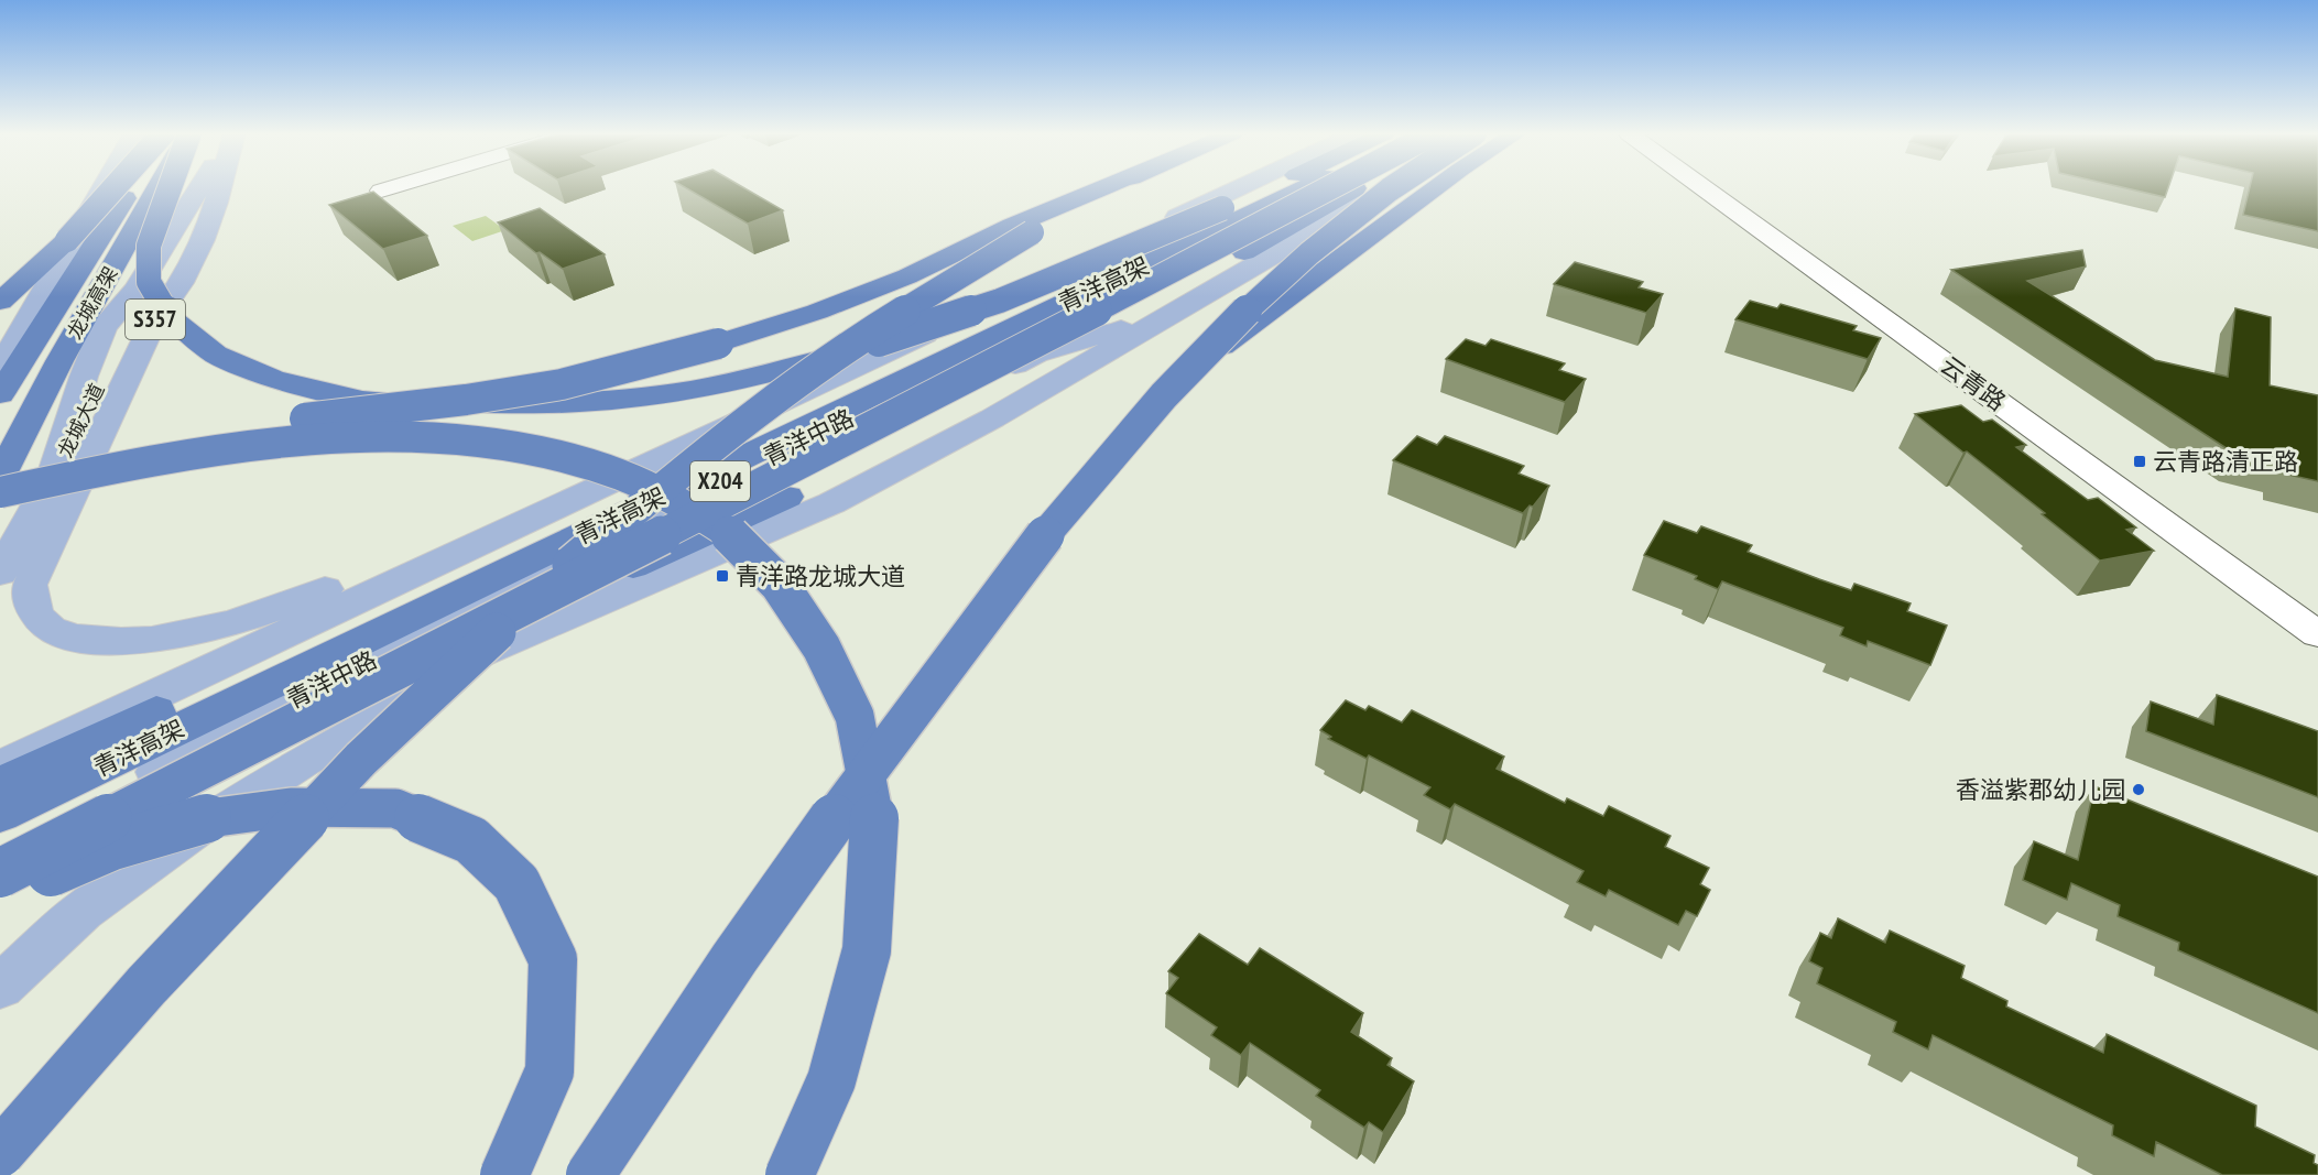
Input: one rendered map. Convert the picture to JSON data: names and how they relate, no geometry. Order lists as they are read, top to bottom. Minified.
{"streets":{"highway":["青洋高架","龙城高架"],"main road":["S357","龙城大道","青洋中路","X204"],"street":["云青路"]},"places":{"transit":["云青路清正路","青洋路龙城大道"],"other":["香溢紫郡幼儿园"]}}
